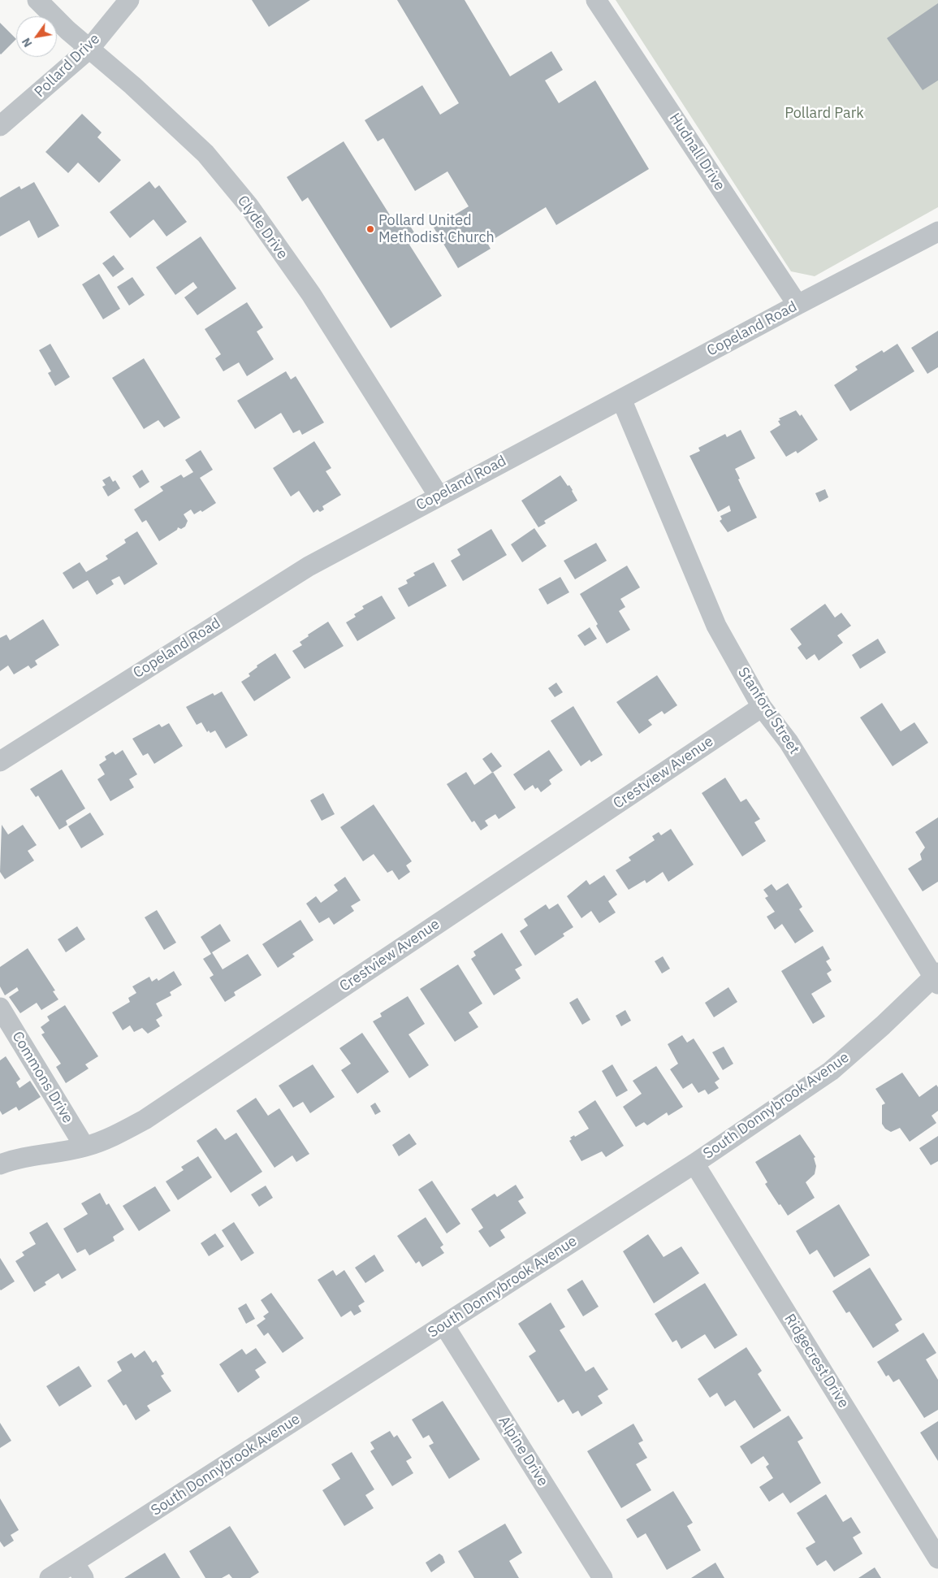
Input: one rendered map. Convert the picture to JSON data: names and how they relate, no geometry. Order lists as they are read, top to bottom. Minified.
{"streets":{"street":["Pollard Drive","Hudnall Drive","Clyde Drive","Copeland Road","Stanford Street","Crestview Avenue","Commons Drive","South Donnybrook Avenue","Ridgecrest Drive","Alpine Drive"]},"crossings":[["Pollard Drive","Clyde Drive"],["Hudnall Drive","Copeland Road"],["Clyde Drive","Copeland Road"],["Copeland Road","Stanford Street"],["Stanford Street","Crestview Avenue"],["Stanford Street","South Donnybrook Avenue"],["Crestview Avenue","Commons Drive"],["South Donnybrook Avenue","Ridgecrest Drive"],["South Donnybrook Avenue","Alpine Drive"]],"parks":["Pollard Park"],"places":["Pollard United Methodist Church"],"north":"bottom left"}
